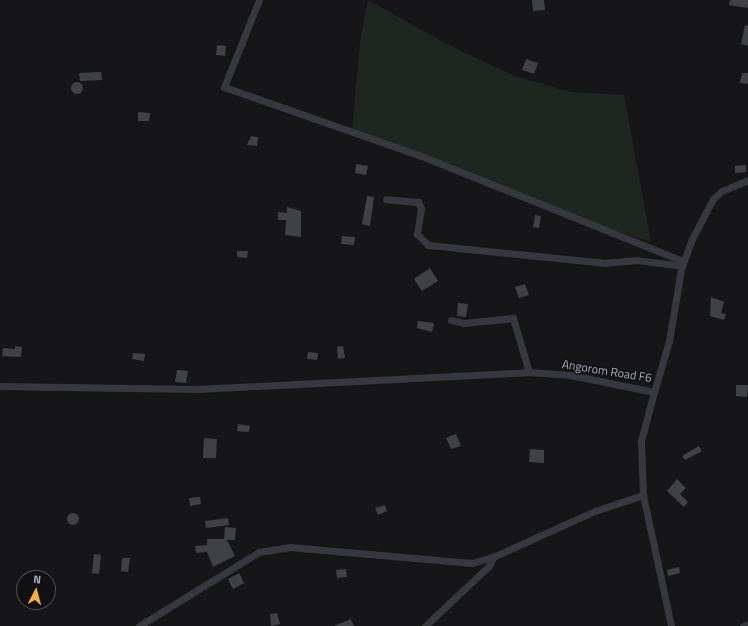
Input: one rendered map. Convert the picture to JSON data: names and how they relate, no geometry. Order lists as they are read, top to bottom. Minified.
{"streets":{"street":["Angorom Road F6"]},"north":"top"}
